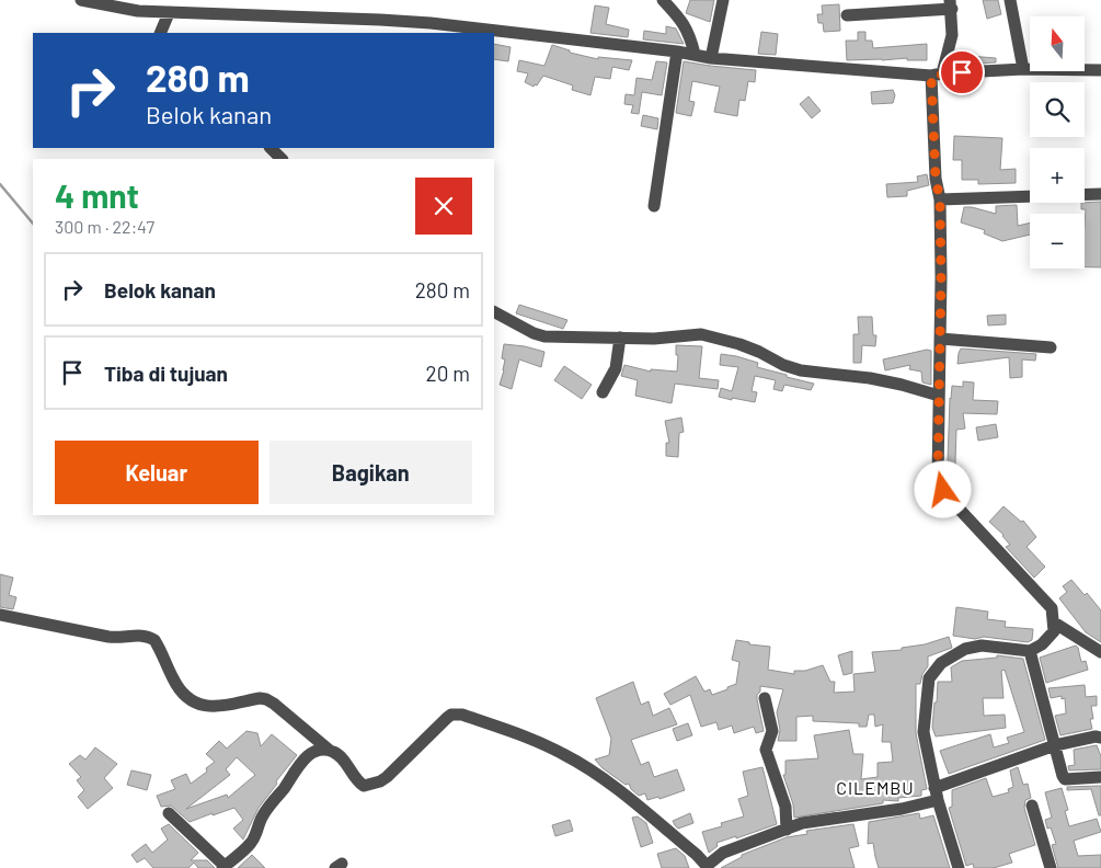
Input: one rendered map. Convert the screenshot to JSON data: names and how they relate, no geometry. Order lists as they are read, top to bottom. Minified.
{"districts":["CILEMBU"],"north":"top","page":{"map_buttons":["+","−"],"turn":["280 m","Belok kanan"],"heading":["4 mnt","300 m · 22:47"],"list":[{"name":"Belok kanan","value":"280 m"},{"name":"Tiba di tujuan","value":"20 m"}],"buttons":["Keluar","Bagikan"]}}
